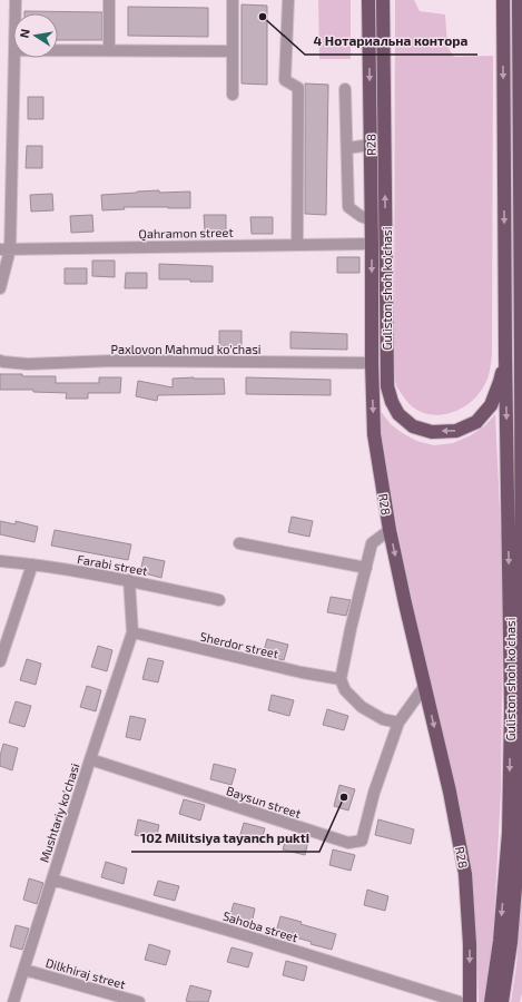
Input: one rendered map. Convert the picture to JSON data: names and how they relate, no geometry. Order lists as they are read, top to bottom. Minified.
{"streets":{"main road":["R28","Guliston shoh ko'chasi"],"street":["Qahramon street","Paxlovon Mahmud ko'chasi","Farabi street","Sherdor street","Baysun street","Mushtariy ko'chasi","Sahoba street","Dilkhiraj street"]},"crossings":[["R28","Qahramon street"],["R28","Paxlovon Mahmud ko'chasi"],["Sherdor street","Mushtariy ko'chasi"],["Baysun street","Mushtariy ko'chasi"],["Mushtariy ko'chasi","Sahoba street"],["Mushtariy ko'chasi","Dilkhiraj street"]],"one_way":["R28"],"places":["4 Нотариальна контора","102 Militsiya tayanch pukti"],"north":"left"}
